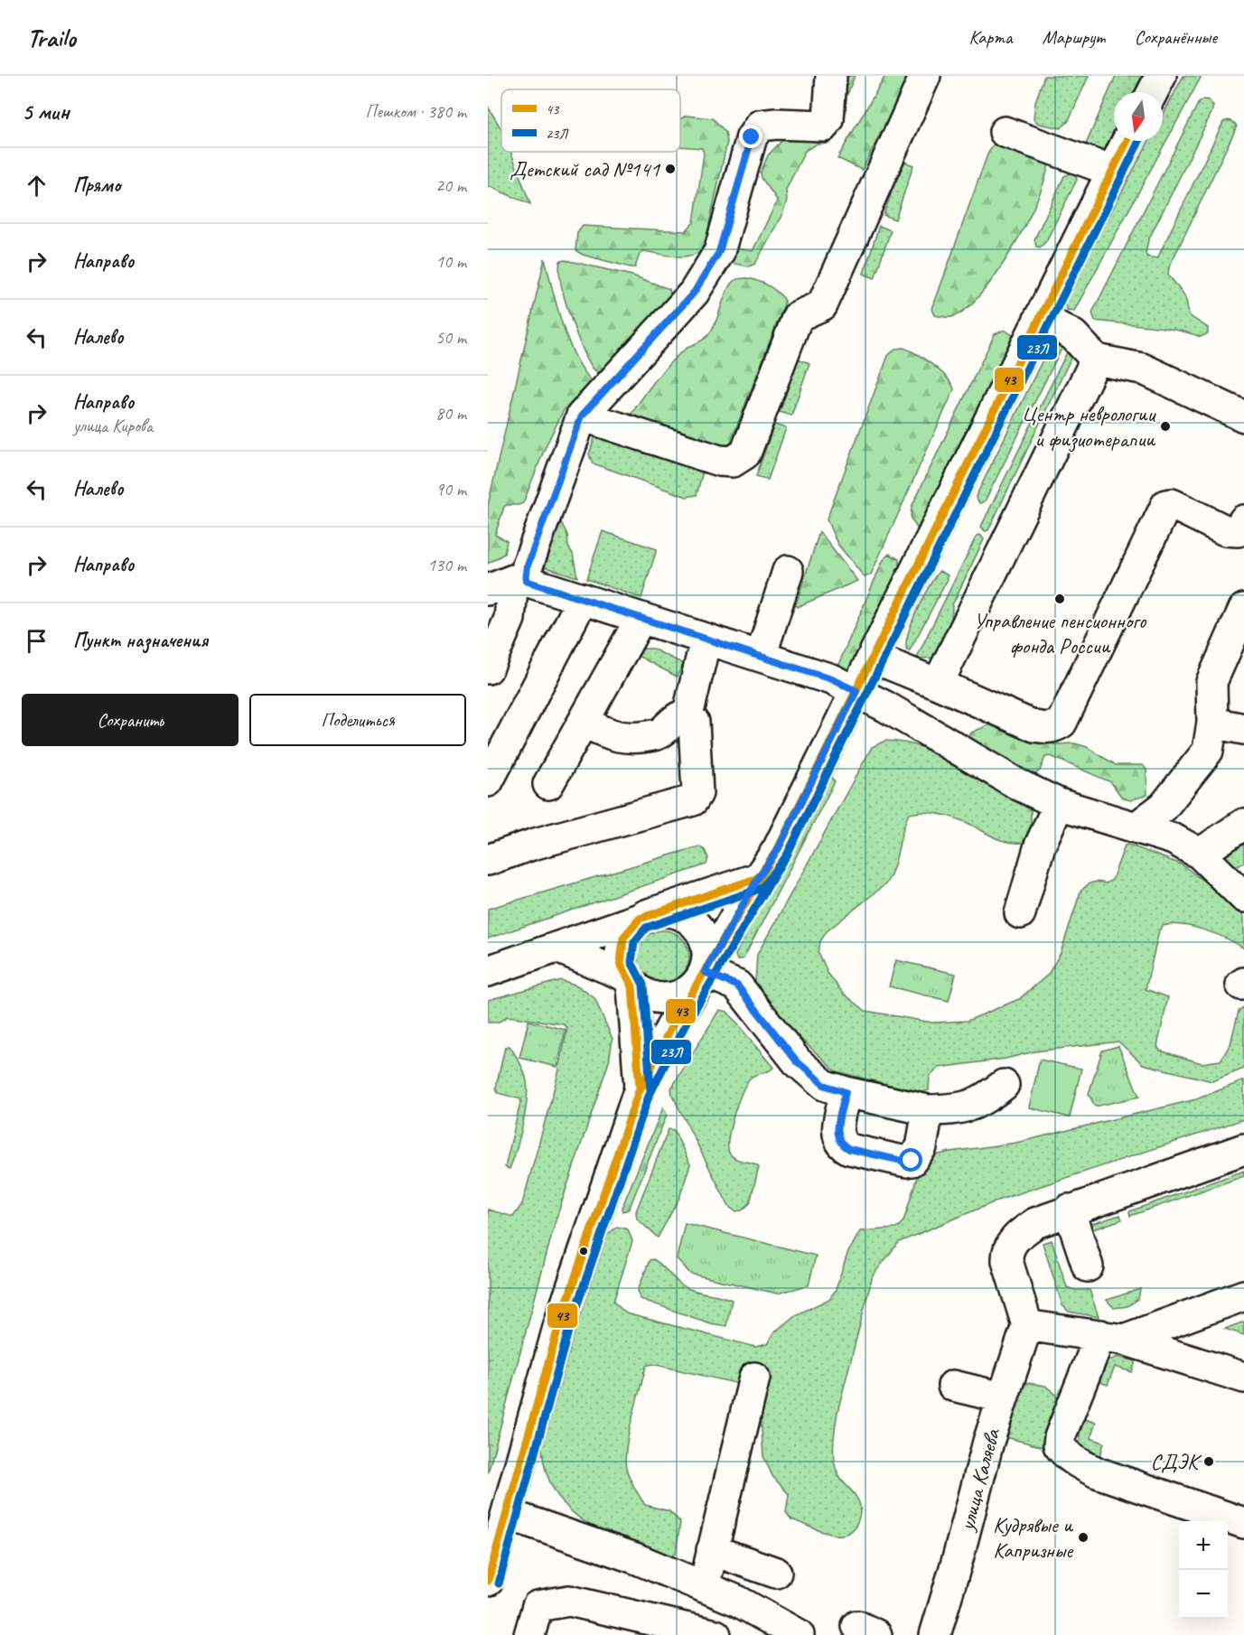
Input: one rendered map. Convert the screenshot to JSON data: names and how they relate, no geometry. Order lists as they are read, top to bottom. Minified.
{"streets":{"main road":["улица Каляева"]},"places":["Детский сад №141","Центр неврологии и физиотерапии","Управление пенсионного фонда России","СДЭК","Кудрявые и Капризные"],"lines":["transit line 43","transit line 23Л"],"legend":["43","23Л"],"north":"bottom","page":{"header":"Trailo","nav":["Карта","Маршрут","Сохранённые"],"heading":["5 мин","Пешком · 380 m"],"list":[["Прямо","20 m"],["Направо","10 m"],["Налево","50 m"],["Направо","улица Кирова","80 m"],["Налево","90 m"],["Направо","130 m"],"Пункт назначения"],"buttons":["Сохранить","Поделиться"],"map_buttons":["+","−"]}}
